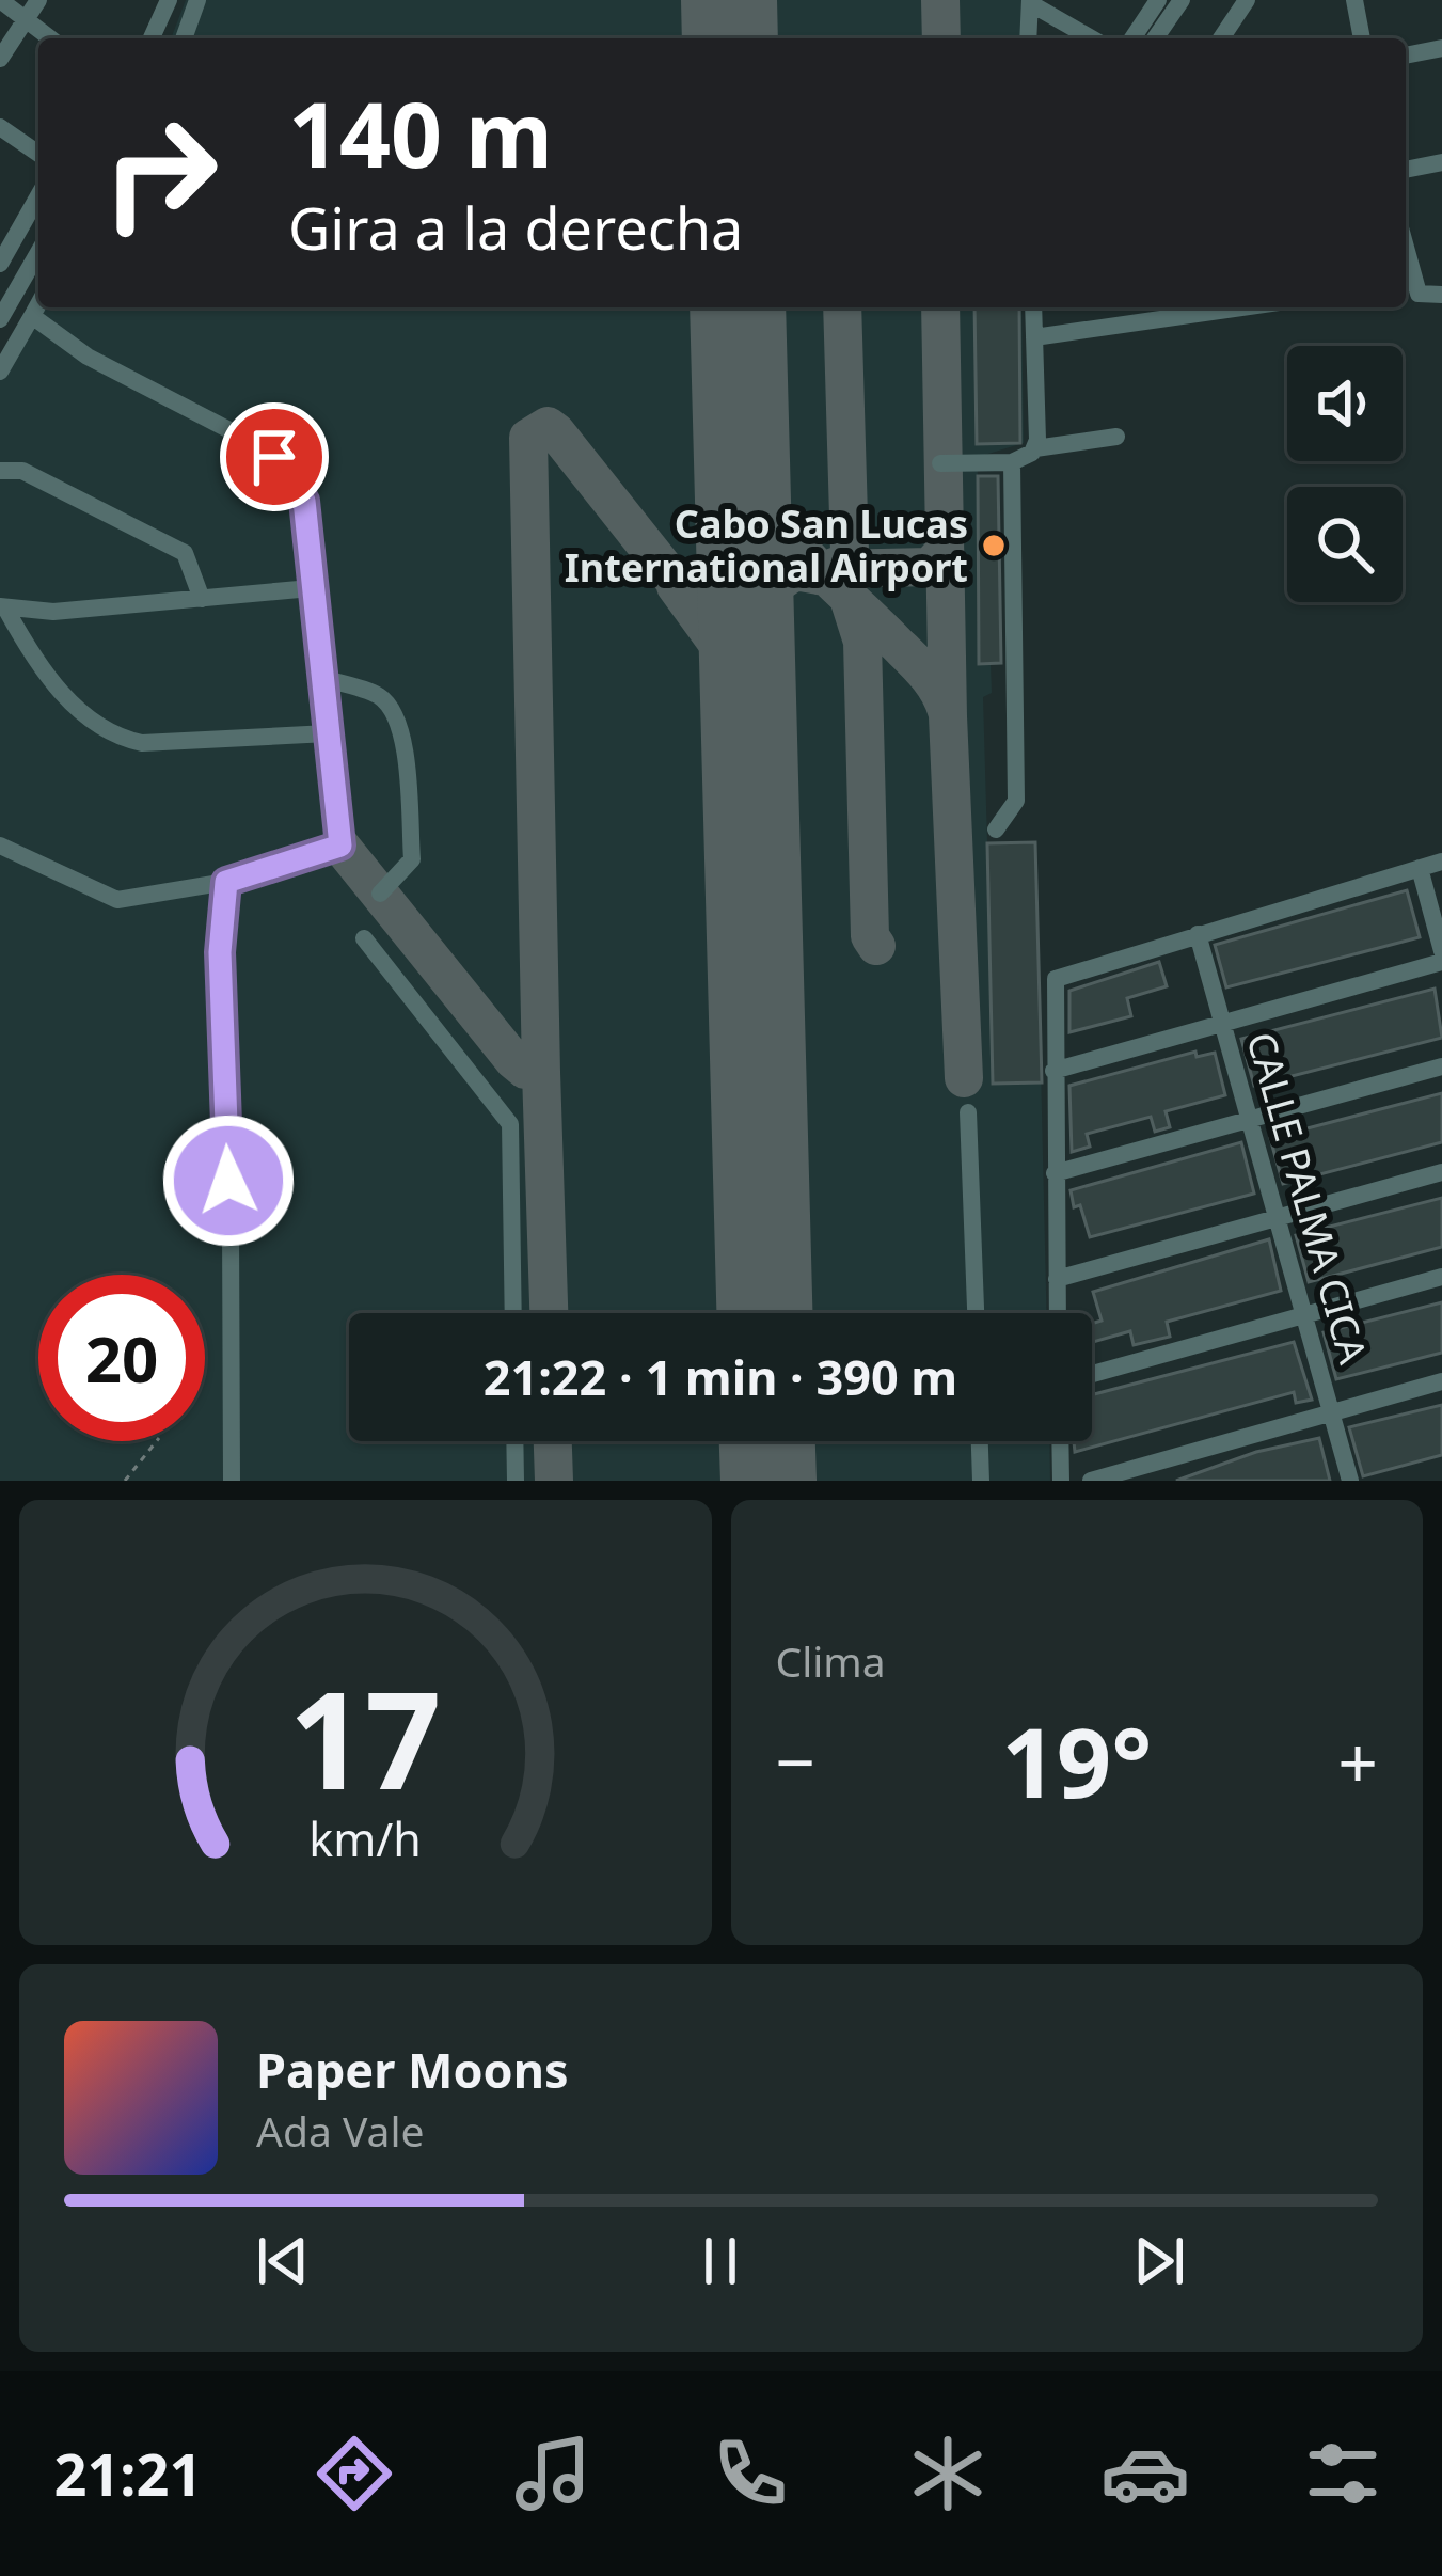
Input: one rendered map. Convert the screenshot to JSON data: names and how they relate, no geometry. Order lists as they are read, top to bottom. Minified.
{"streets":{"street":["CALLE PALMA CICA"]},"places":["Cabo San Lucas International Airport"],"page":{"turn":["140 m","Gira a la derecha"],"limit":"20","trip":"21:22 · 1 min · 390 m","tile":"Clima","heat":["−","19°","+"],"song":["Paper Moons","Ada Vale"],"tabs":"21:21","gauge":["17","km/h"]}}
